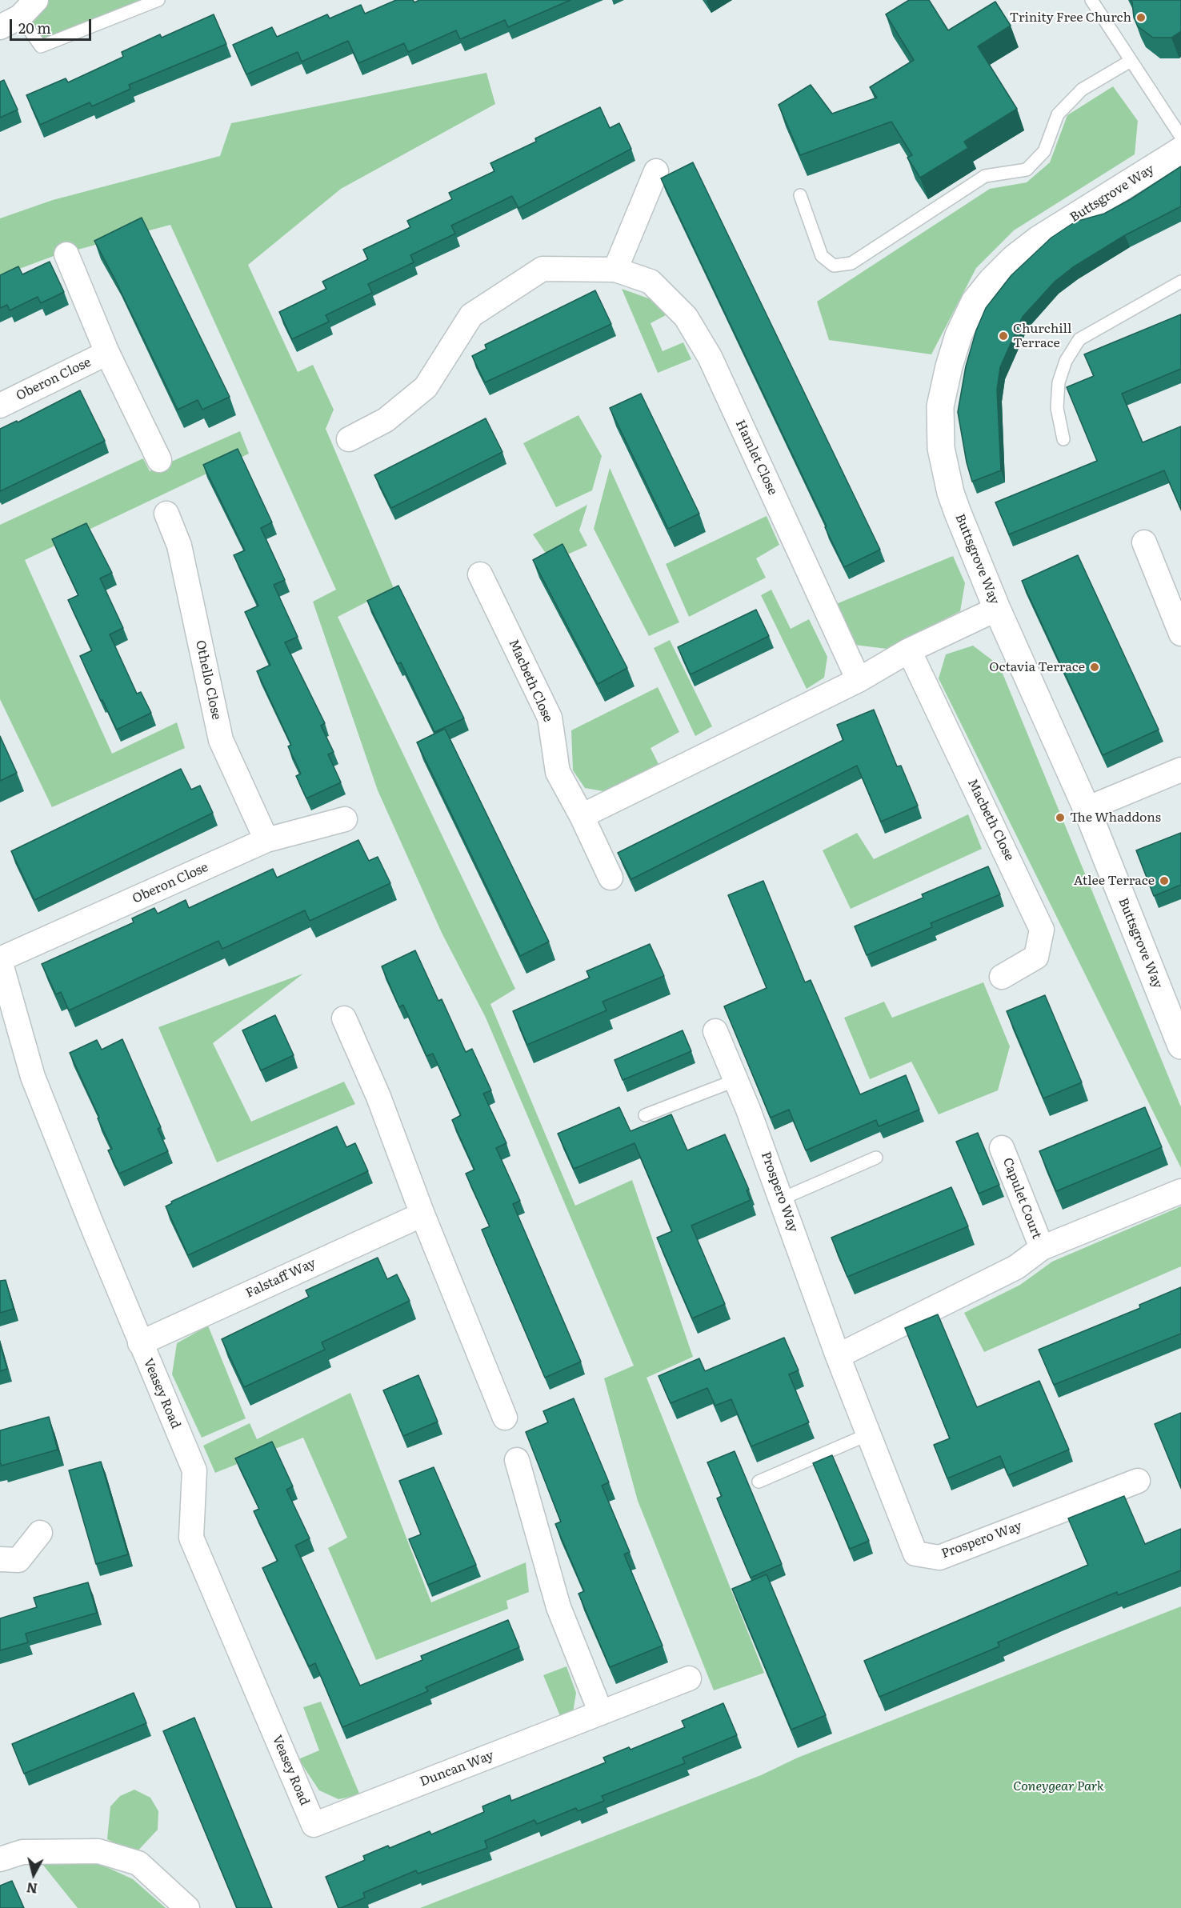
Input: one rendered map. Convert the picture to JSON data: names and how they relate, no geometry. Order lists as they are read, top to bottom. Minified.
{"streets":{"street":["Buttsgrove Way","Oberon Close","Hamlet Close","Othello Close","Macbeth Close","Prospero Way","Capulet Court","Falstaff Way","Veasey Road","Duncan Way"]},"crossings":[["Oberon Close","Othello Close"],["Oberon Close","Veasey Road"],["Falstaff Way","Veasey Road"],["Veasey Road","Duncan Way"]],"parks":["Coneygear Park"],"places":["Trinity Free Church","Churchill Terrace","Octavia Terrace","The Whaddons","Atlee Terrace"],"scale_bar":"20 m","north":"bottom"}
